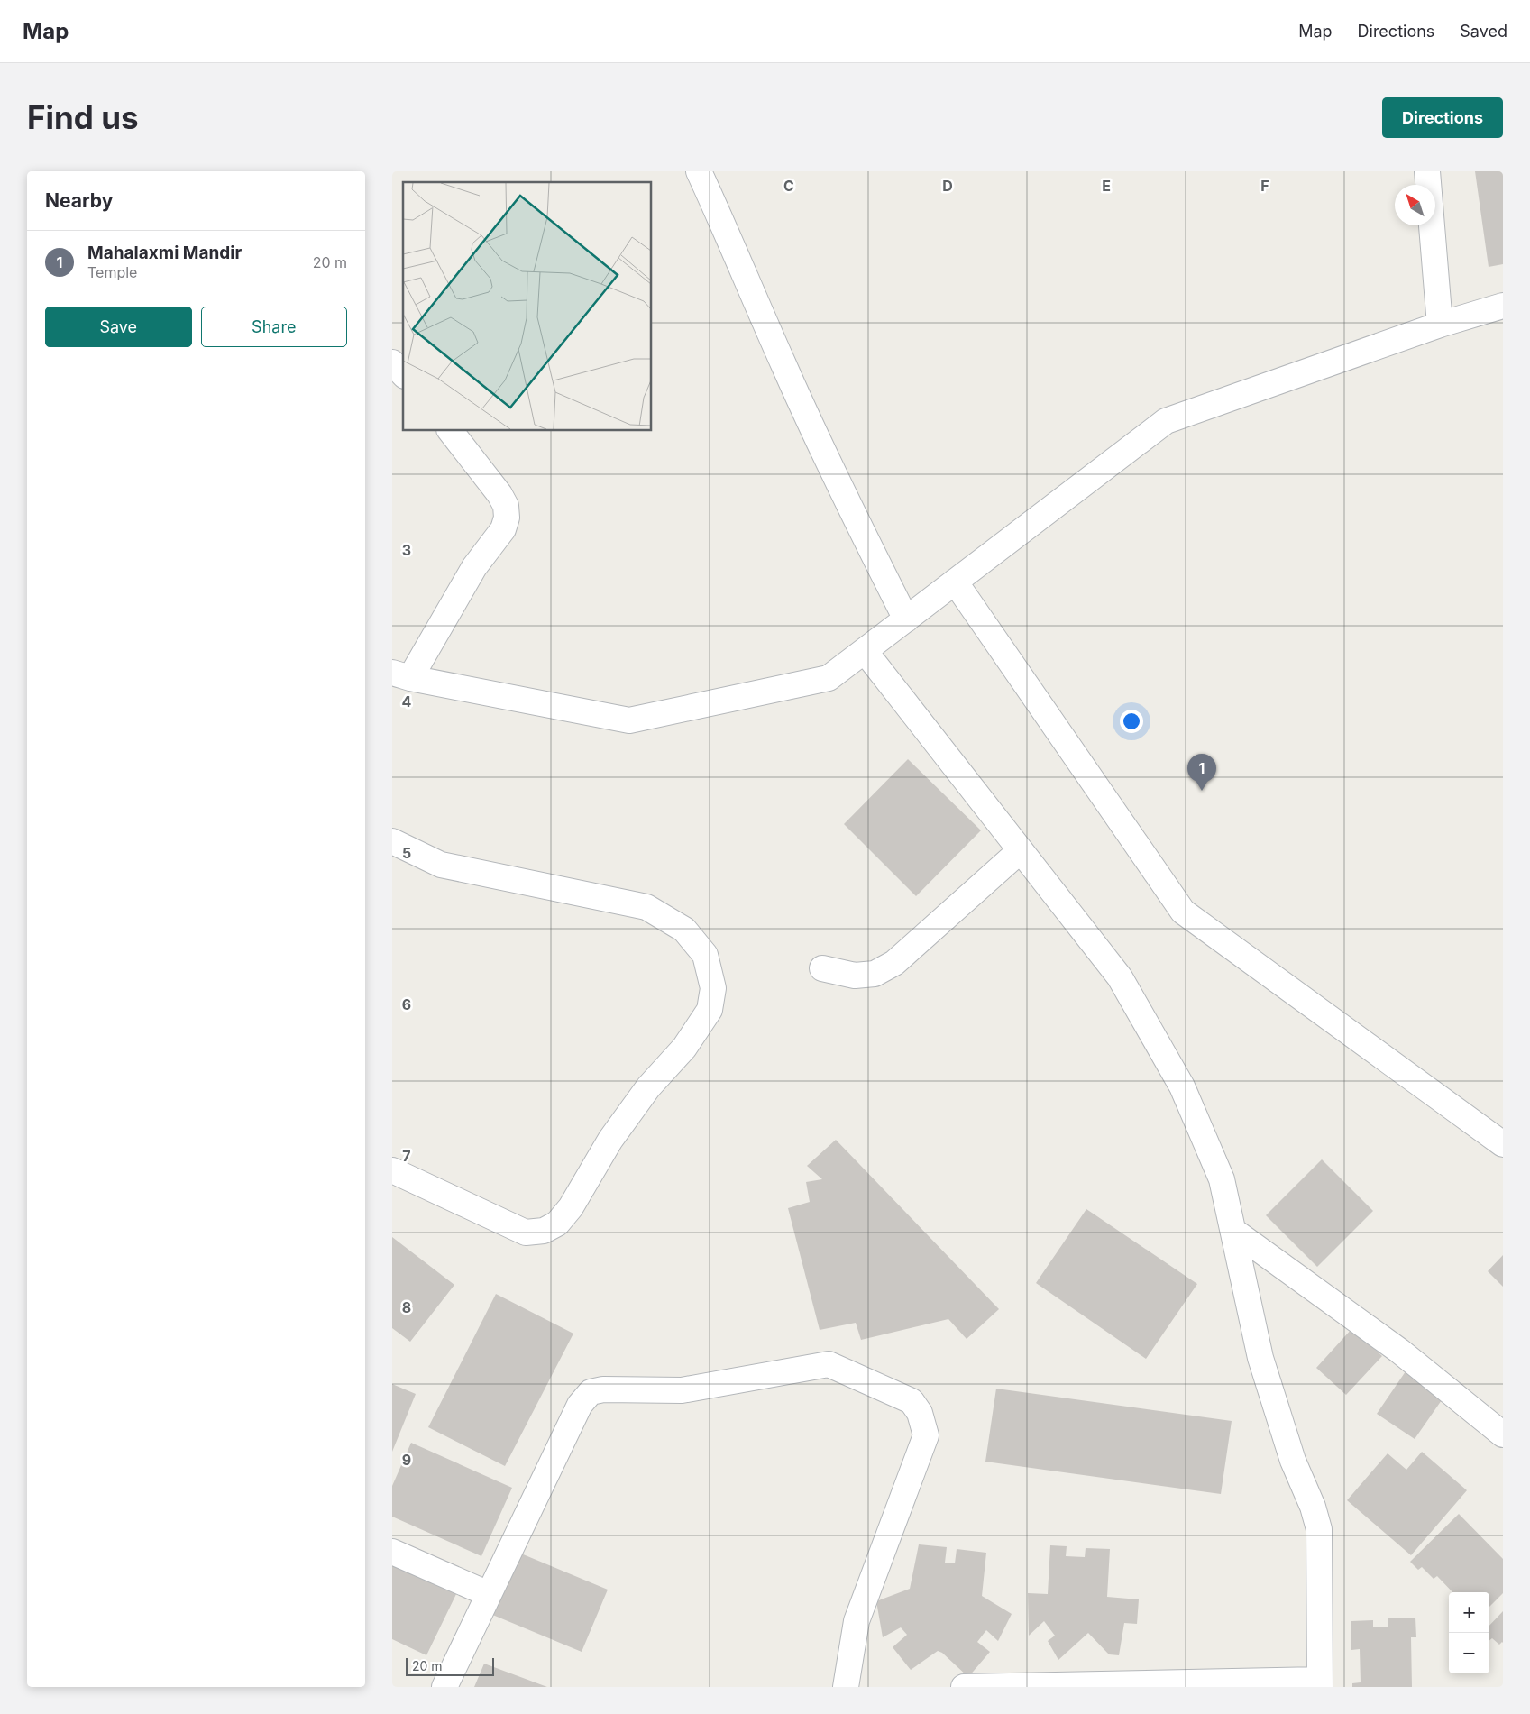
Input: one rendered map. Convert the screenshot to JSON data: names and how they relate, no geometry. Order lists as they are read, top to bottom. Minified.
{"scale_bar":"20 m","north":"top left","page":{"header":"Map","nav":["Map","Directions","Saved"],"buttons":["Directions",["Save","Share"]],"title":"Find us","heading":"Nearby","list":[{"mark":"1","name":"Mahalaxmi Mandir","note":"Temple","value":"20 m"}],"pins":"1","map_buttons":["+","−"],"scale":"20 m"},"grid":{"columns":["C","D","E","F"],"rows":["3","4","5","6","7","8","9"]}}
